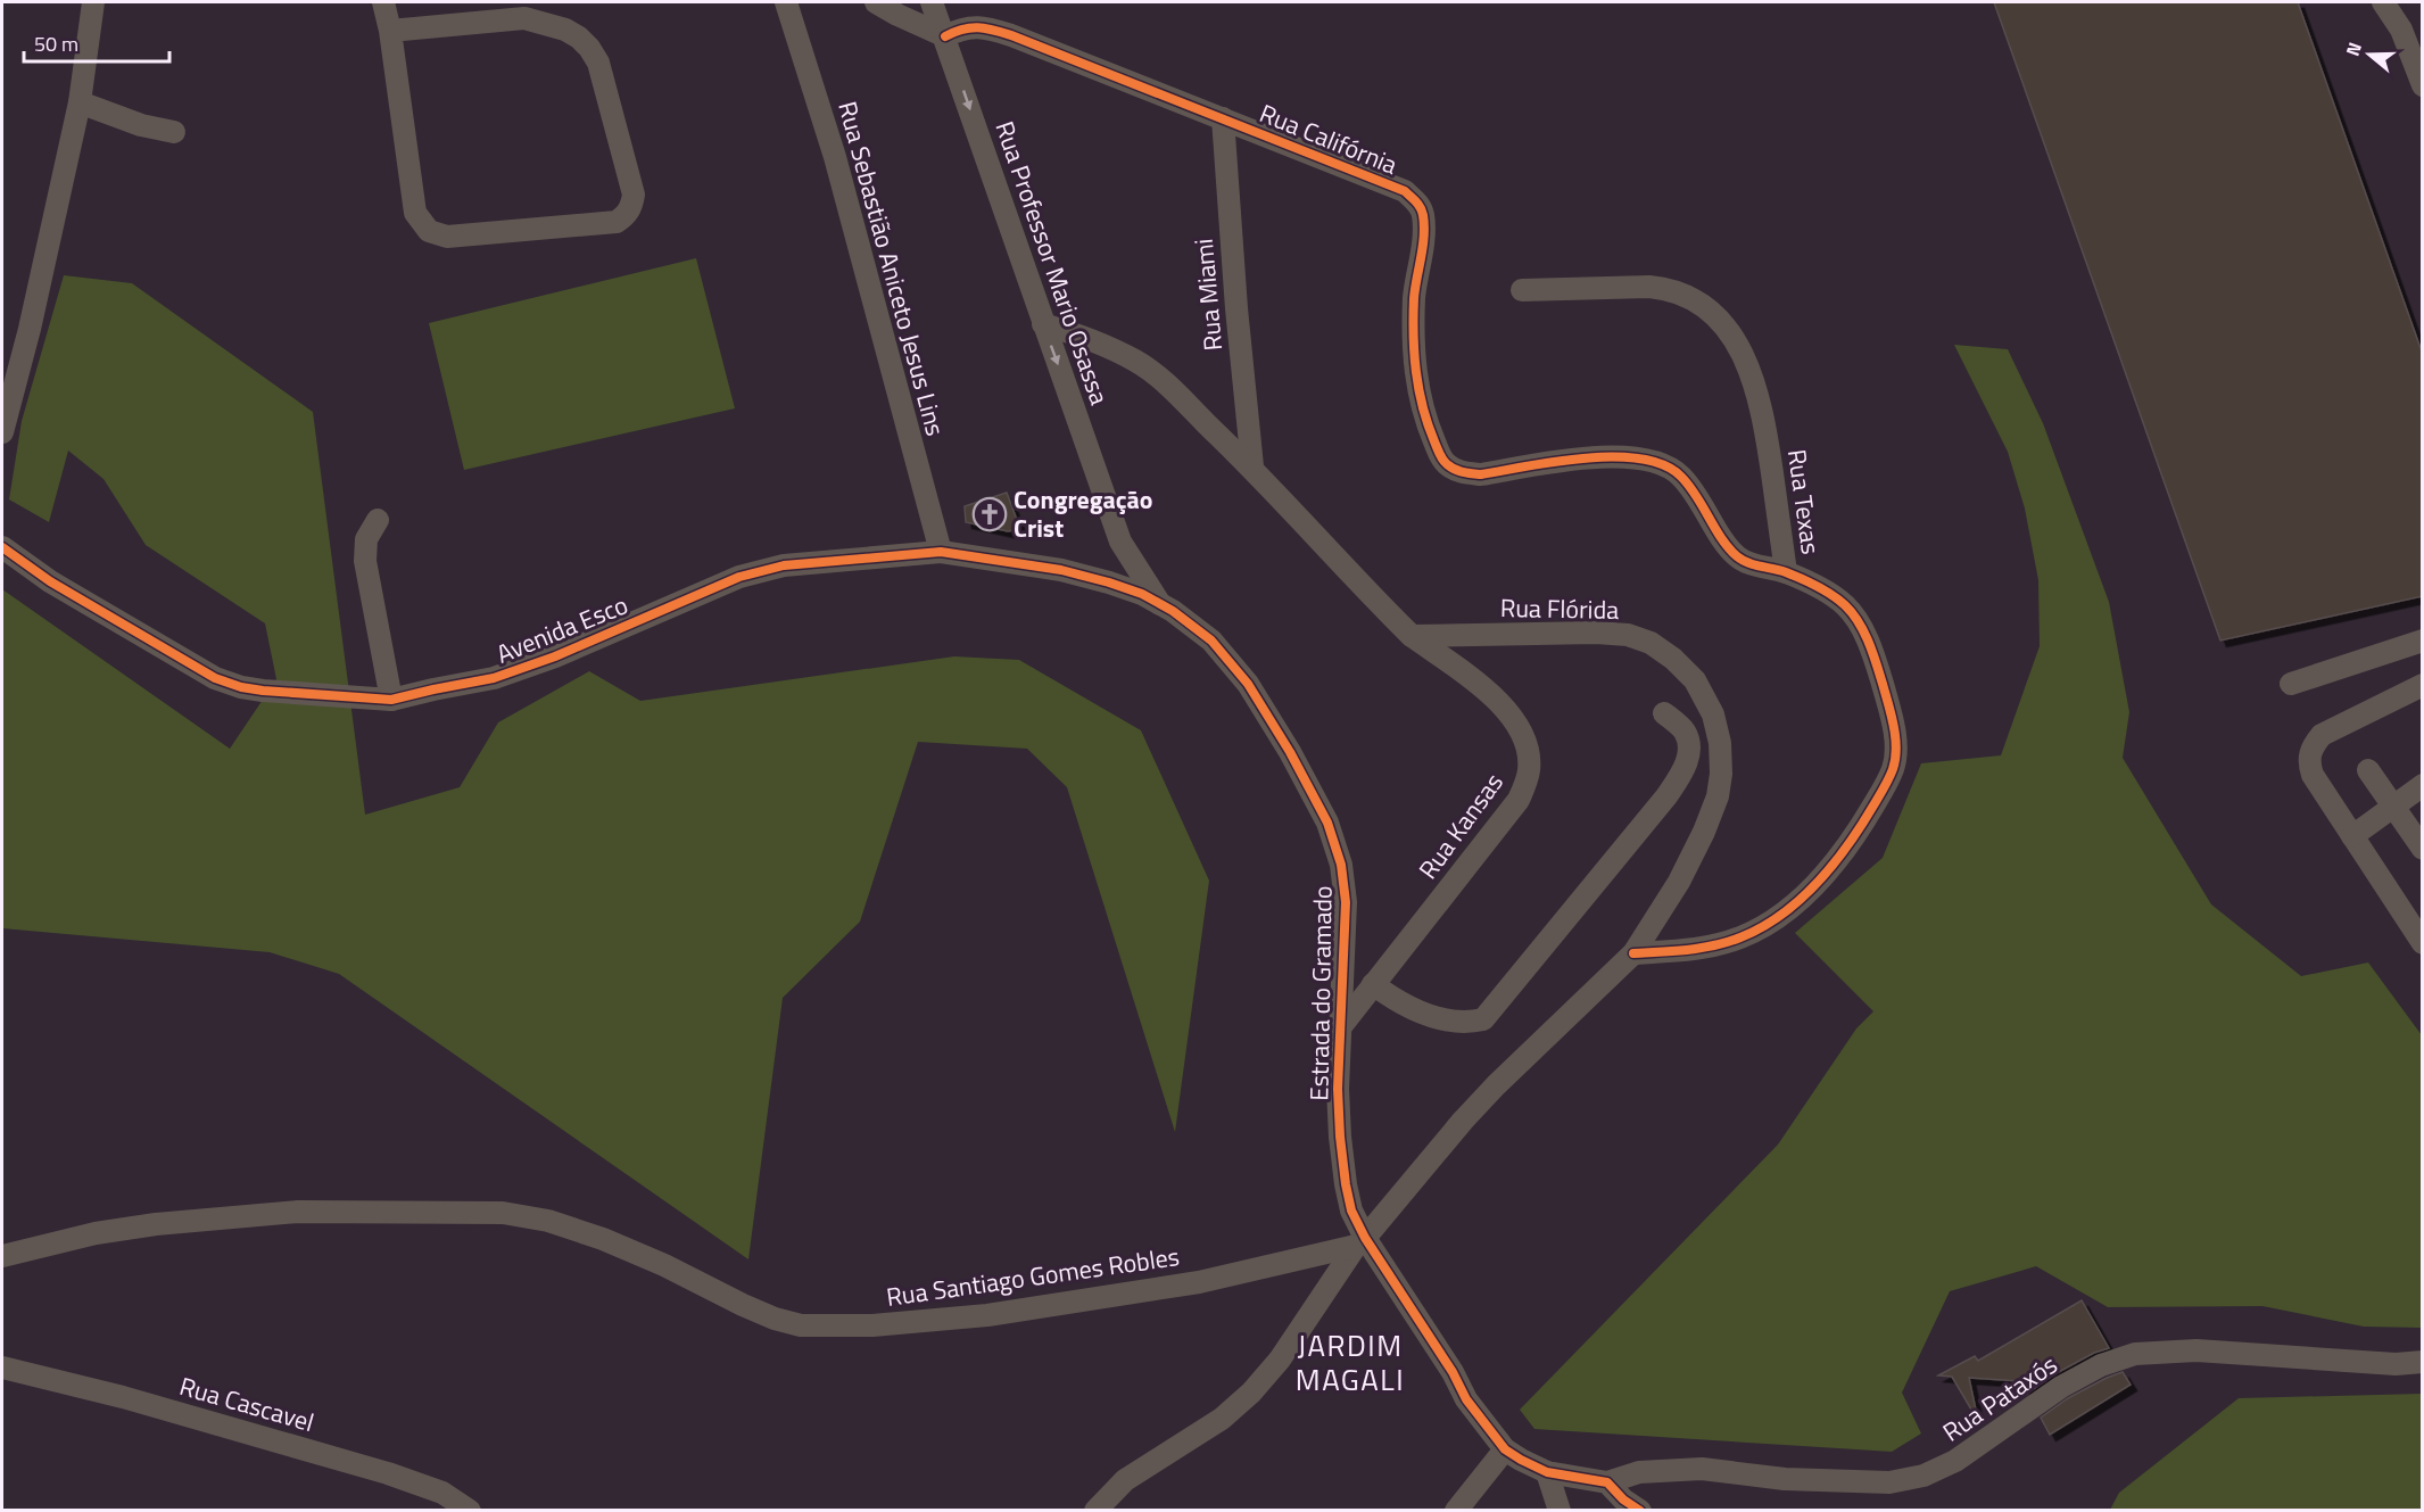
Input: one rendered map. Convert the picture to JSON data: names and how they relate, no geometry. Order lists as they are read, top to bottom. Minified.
{"streets":{"street":["Rua Califórnia","Rua Professor Mario Osassa","Rua Sebastião Aniceto Jesus Lins","Rua Miami","Rua Texas","Rua Flórida","Avenida Esco","Rua Kansas","Estrada do Gramado","Rua Santiago Gomes Robles","Rua Pataxós","Rua Cascavel"]},"crossings":[["Rua Califórnia","Rua Professor Mario Osassa"],["Rua Califórnia","Rua Miami"],["Rua Califórnia","Rua Texas"],["Rua Professor Mario Osassa","Avenida Esco"],["Rua Professor Mario Osassa","Estrada do Gramado"],["Rua Sebastião Aniceto Jesus Lins","Avenida Esco"],["Rua Texas","Rua Flórida"],["Rua Flórida","Rua Kansas"],["Rua Flórida","Estrada do Gramado"],["Rua Flórida","Rua Santiago Gomes Robles"],["Avenida Esco","Estrada do Gramado"],["Rua Kansas","Estrada do Gramado"],["Estrada do Gramado","Rua Santiago Gomes Robles"]],"one_way":["Rua Professor Mario Osassa"],"districts":["JARDIM MAGALI"],"places":{"church":["Congregação Crist"]},"scale_bar":"50 m","north":"left"}
